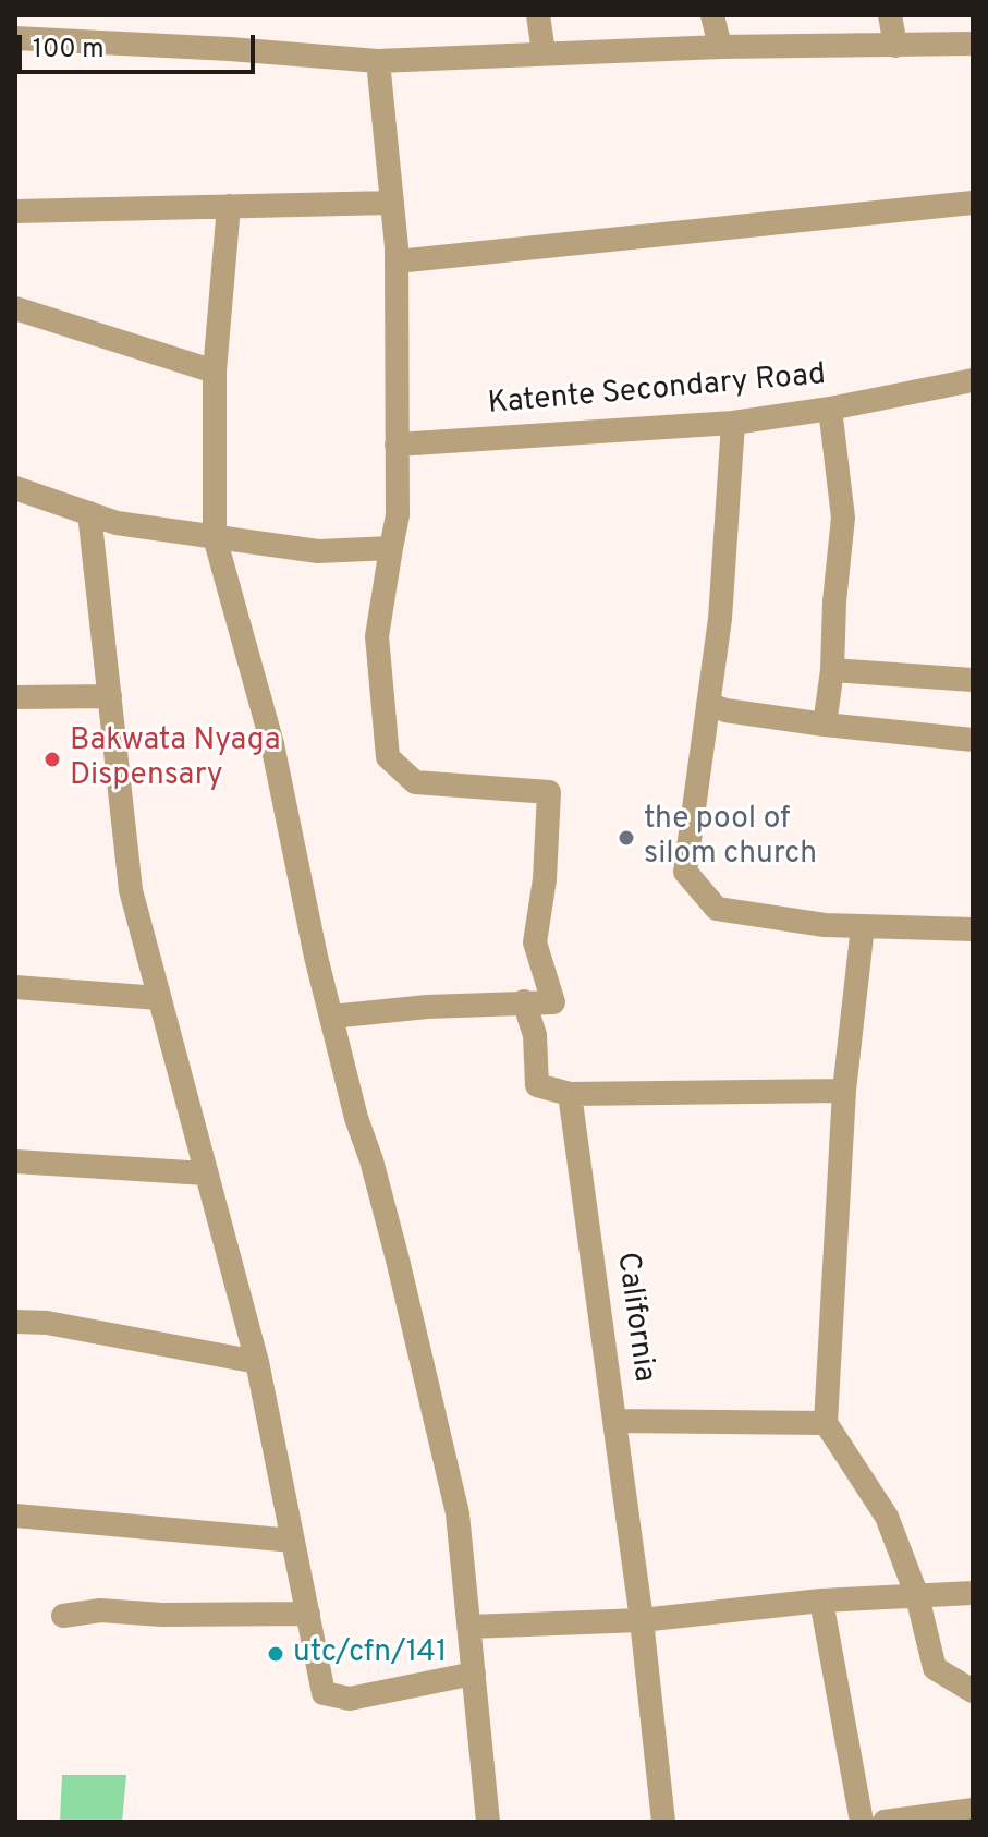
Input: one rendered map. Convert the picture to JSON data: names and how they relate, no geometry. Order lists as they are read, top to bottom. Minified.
{"streets":{"street":["Katente Secondary Road","California"]},"places":["Bakwata Nyaga Dispensary","the pool of silom church","utc/cfn/141"],"scale_bar":"100 m"}
